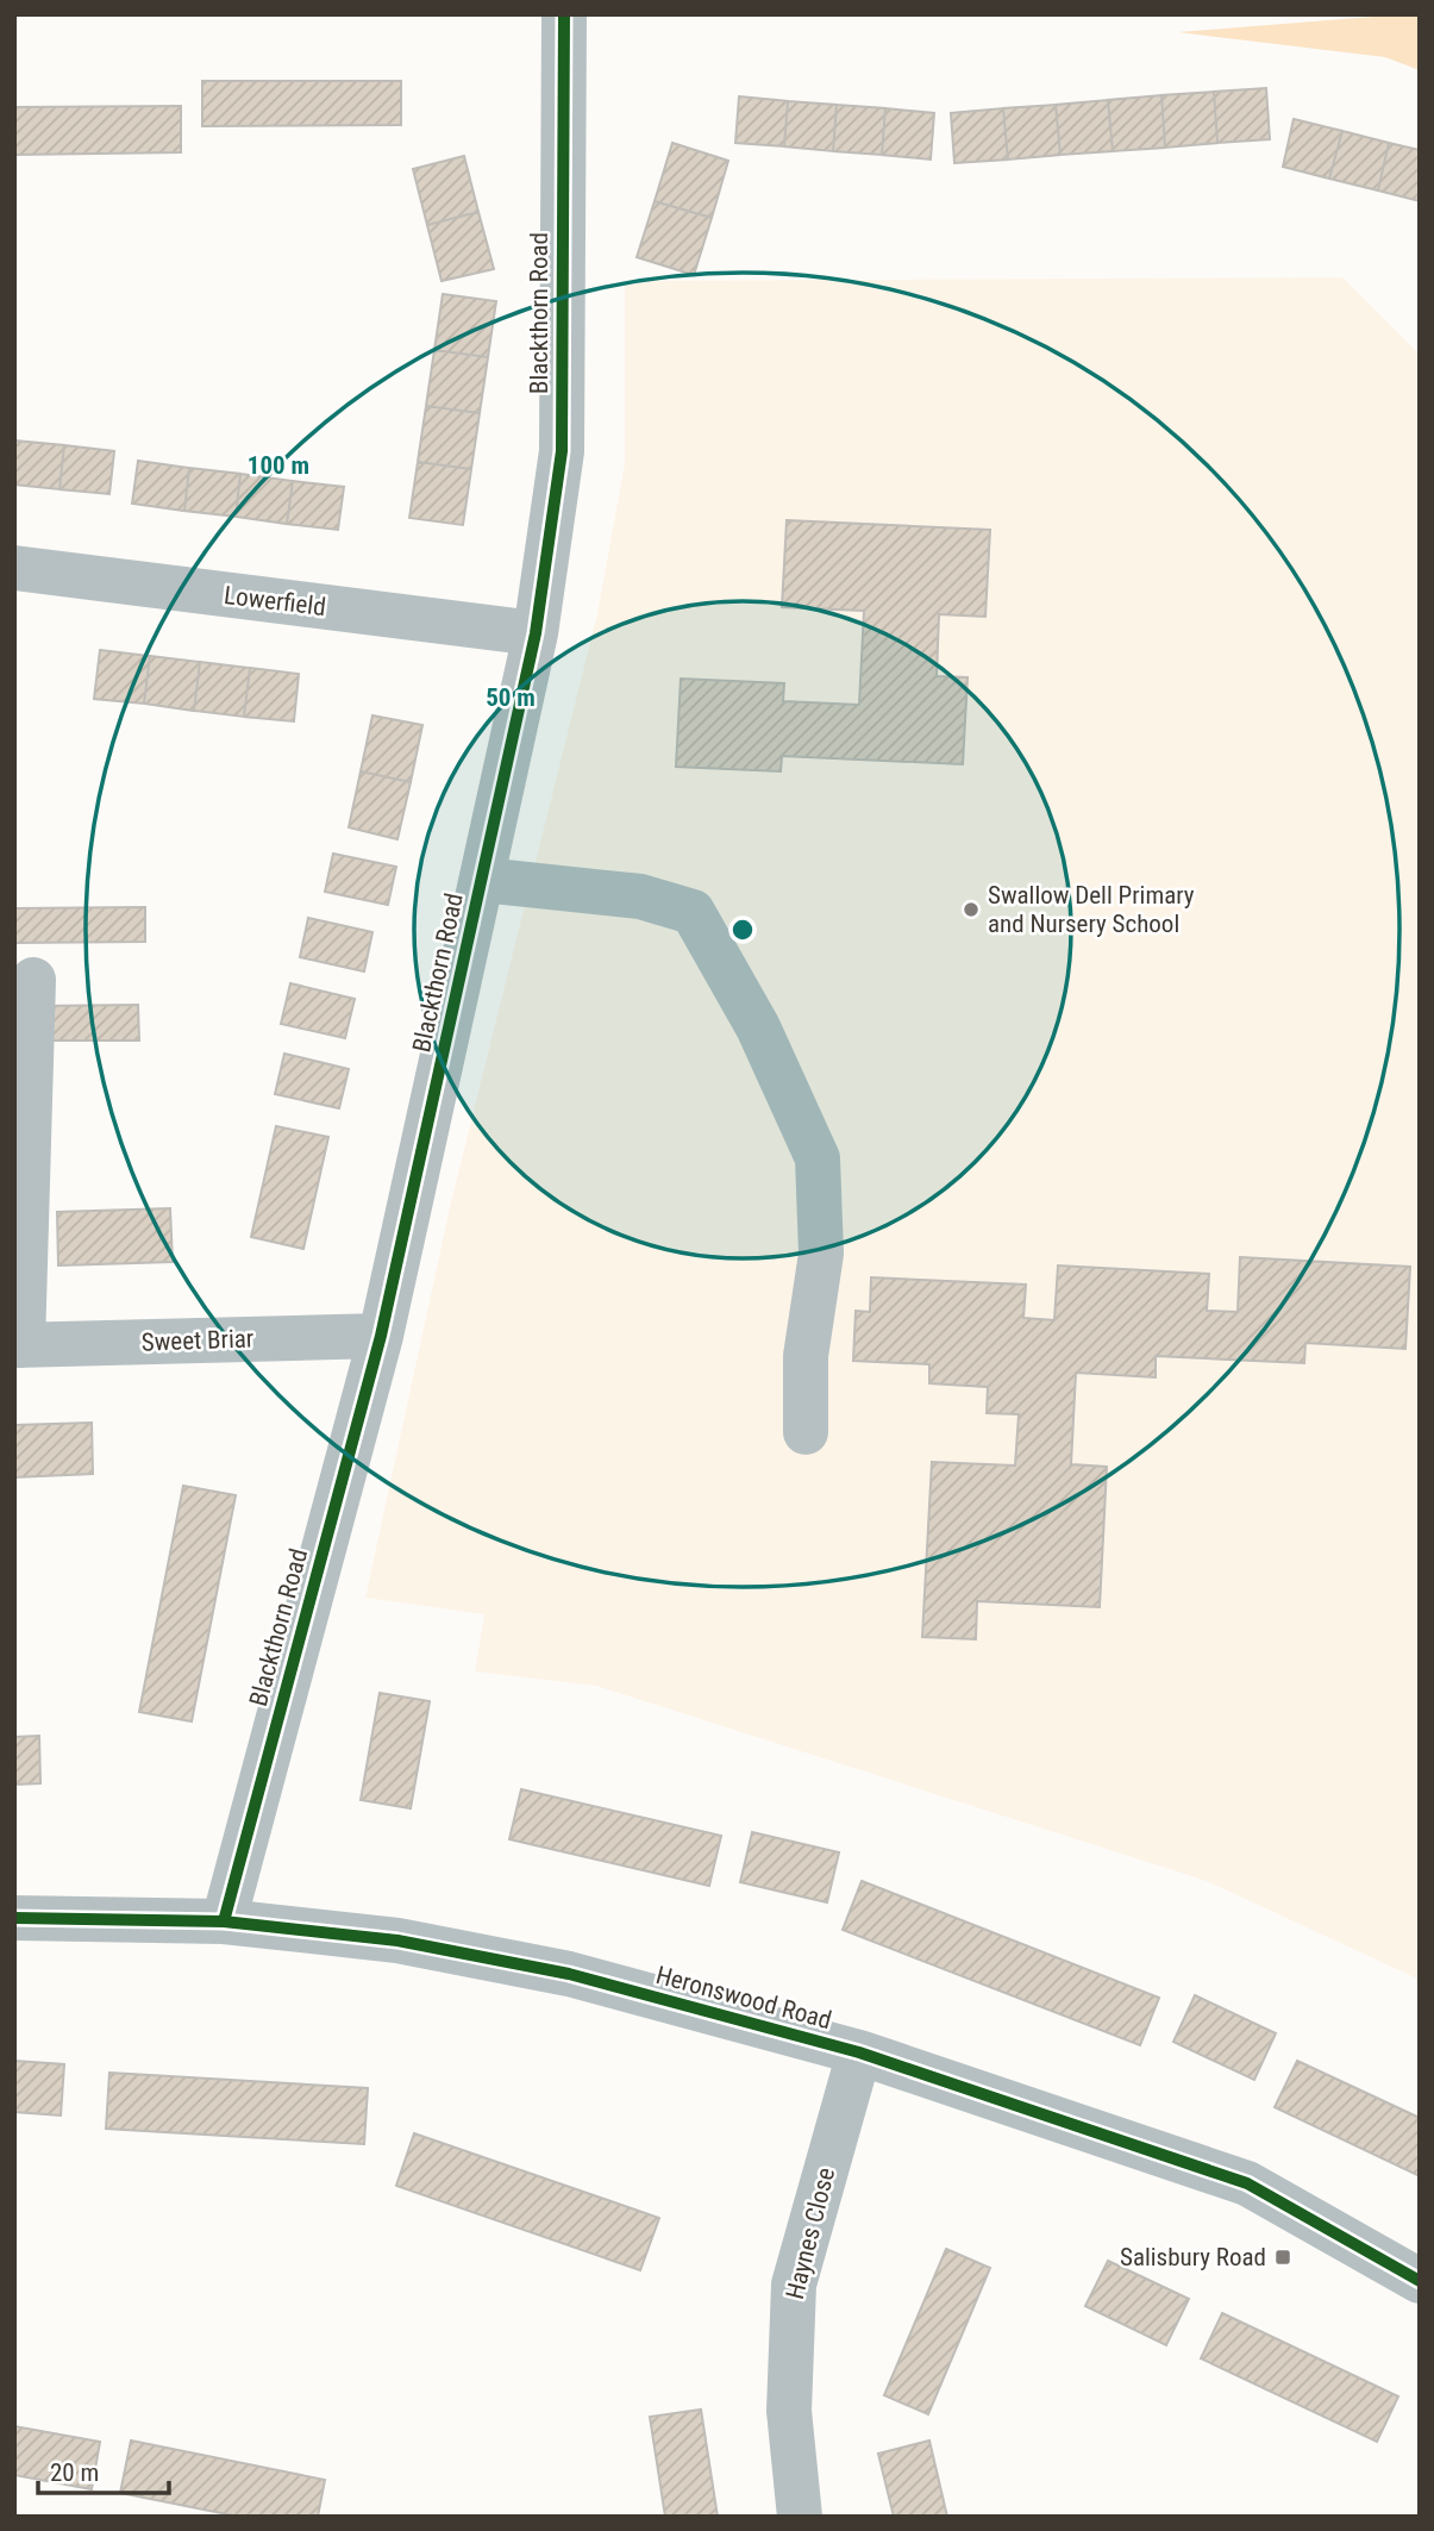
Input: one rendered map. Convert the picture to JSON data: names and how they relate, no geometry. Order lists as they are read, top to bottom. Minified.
{"streets":{"street":["Blackthorn Road","Lowerfield","Sweet Briar","Heronswood Road","Haynes Close"]},"crossings":[["Blackthorn Road","Lowerfield"],["Blackthorn Road","Sweet Briar"],["Blackthorn Road","Heronswood Road"],["Heronswood Road","Haynes Close"]],"places":{"other":["Swallow Dell Primary and Nursery School"],"transit":["Salisbury Road"]},"scale_bar":"20 m","rings":["100 m","50 m"]}
